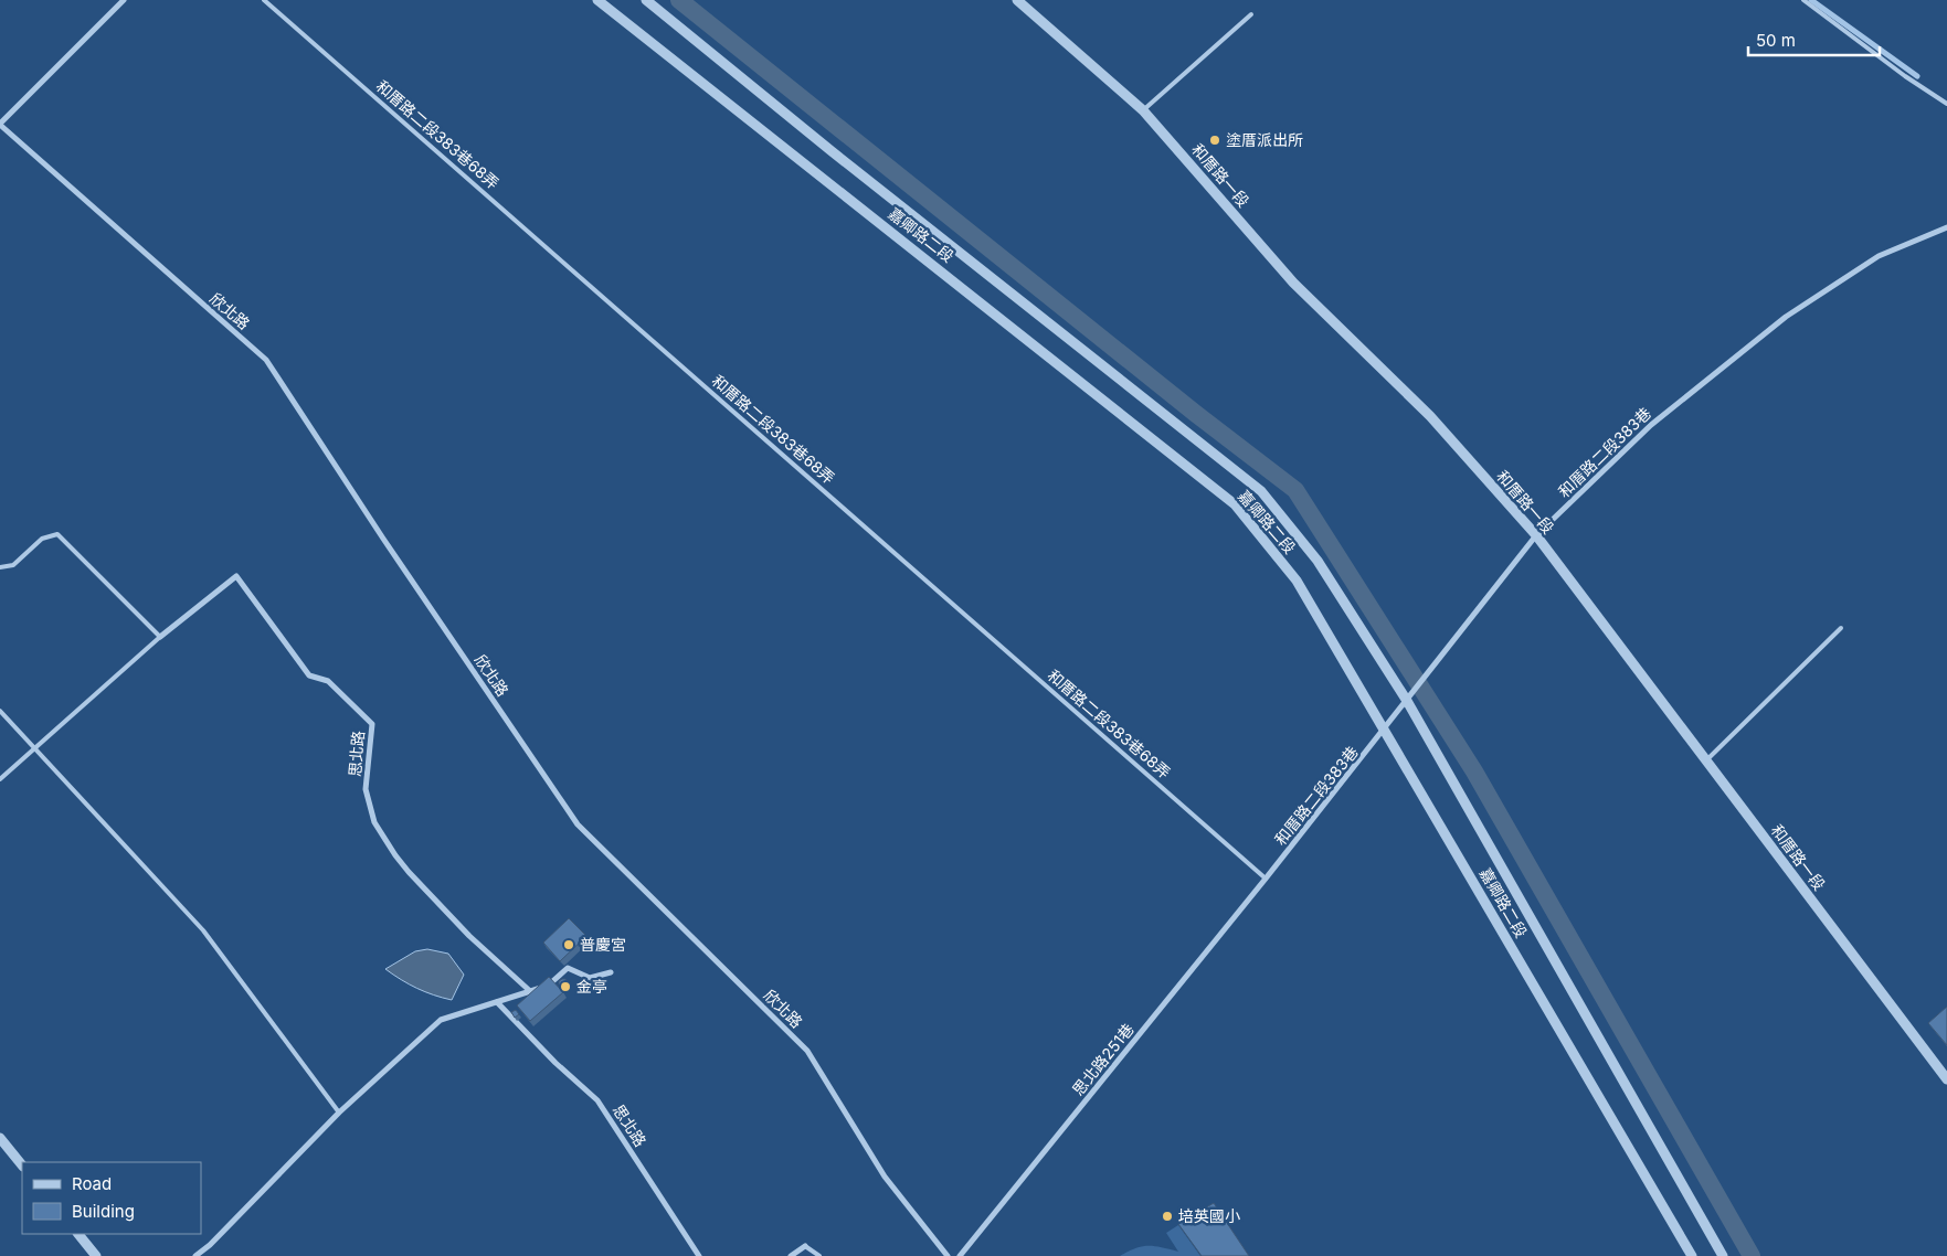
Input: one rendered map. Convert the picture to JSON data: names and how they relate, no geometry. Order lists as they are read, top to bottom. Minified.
{"streets":{"street":["和厝路一段","嘉卿路二段","欣北路","和厝路二段383巷","思北路","思北路251巷"],"lane":["和厝路二段383巷68弄"]},"crossings":[["和厝路二段383巷68弄","和厝路二段383巷"],["和厝路二段383巷68弄","思北路251巷"],["和厝路一段","和厝路二段383巷"],["嘉卿路二段","和厝路二段383巷"],["和厝路二段383巷","思北路251巷"]],"places":["塗厝派出所","普慶宮","金亭","培英國小"],"legend":["Road","Building"],"scale_bar":"50 m"}
